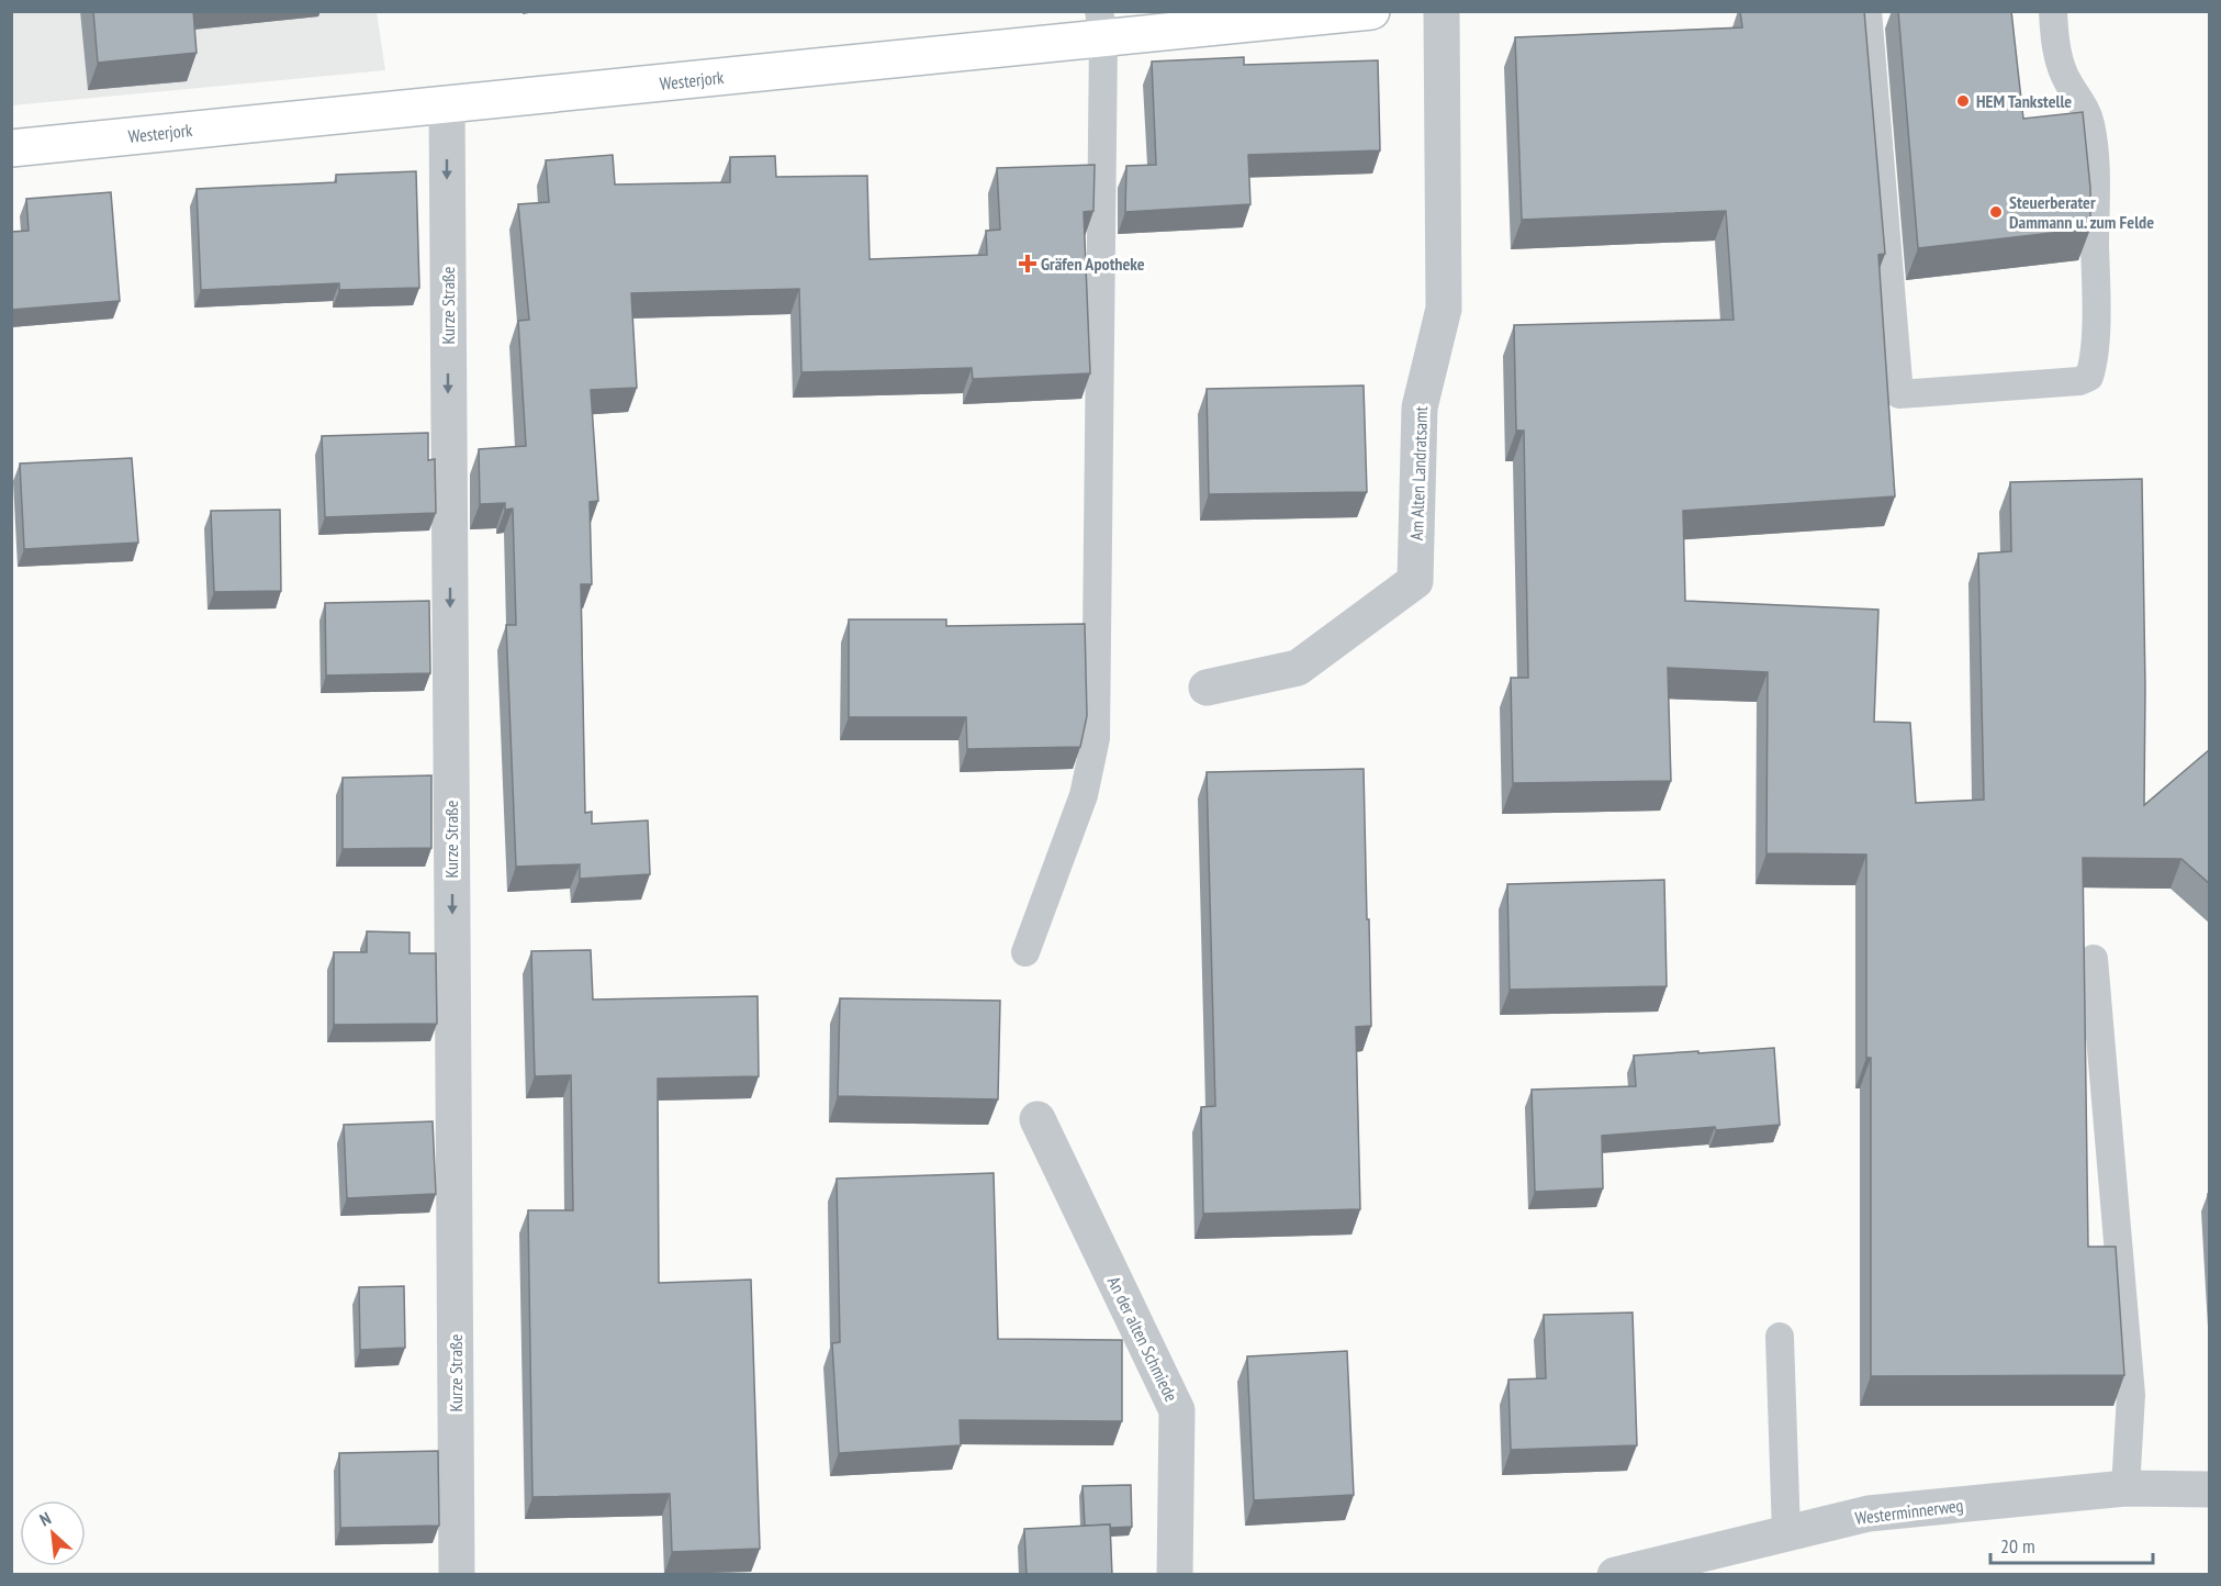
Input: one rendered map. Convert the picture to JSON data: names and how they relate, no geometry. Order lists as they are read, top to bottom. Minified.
{"streets":{"main road":["Westerjork"],"street":["Kurze Straße","Am Alten Landratsamt","An der alten Schmiede","Westerminnerweg"]},"crossings":[["Westerjork","Kurze Straße"]],"one_way":["Kurze Straße"],"places":{"other":["HEM Tankstelle","Steuerberater Dammann u. zum Felde"],"health":["Gräfen Apotheke"]},"scale_bar":"20 m","north":"top left"}
